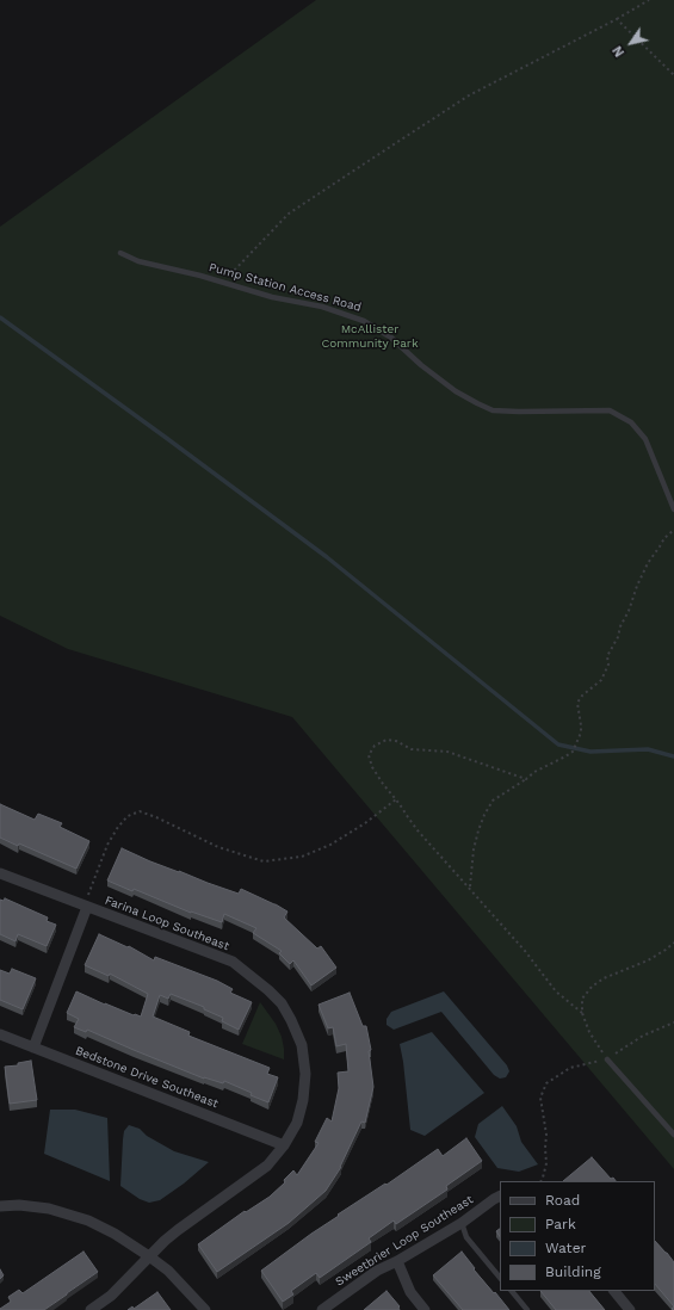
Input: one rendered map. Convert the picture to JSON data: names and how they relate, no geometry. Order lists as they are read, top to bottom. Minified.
{"streets":{"street":["Farina Loop Southeast","Bedstone Drive Southeast","Sweetbrier Loop Southeast"],"lane":["Pump Station Access Road"]},"crossings":[["Farina Loop Southeast","Bedstone Drive Southeast"]],"parks":["McAllister Community Park"],"legend":["Road","Park","Water","Building"],"north":"bottom left"}
